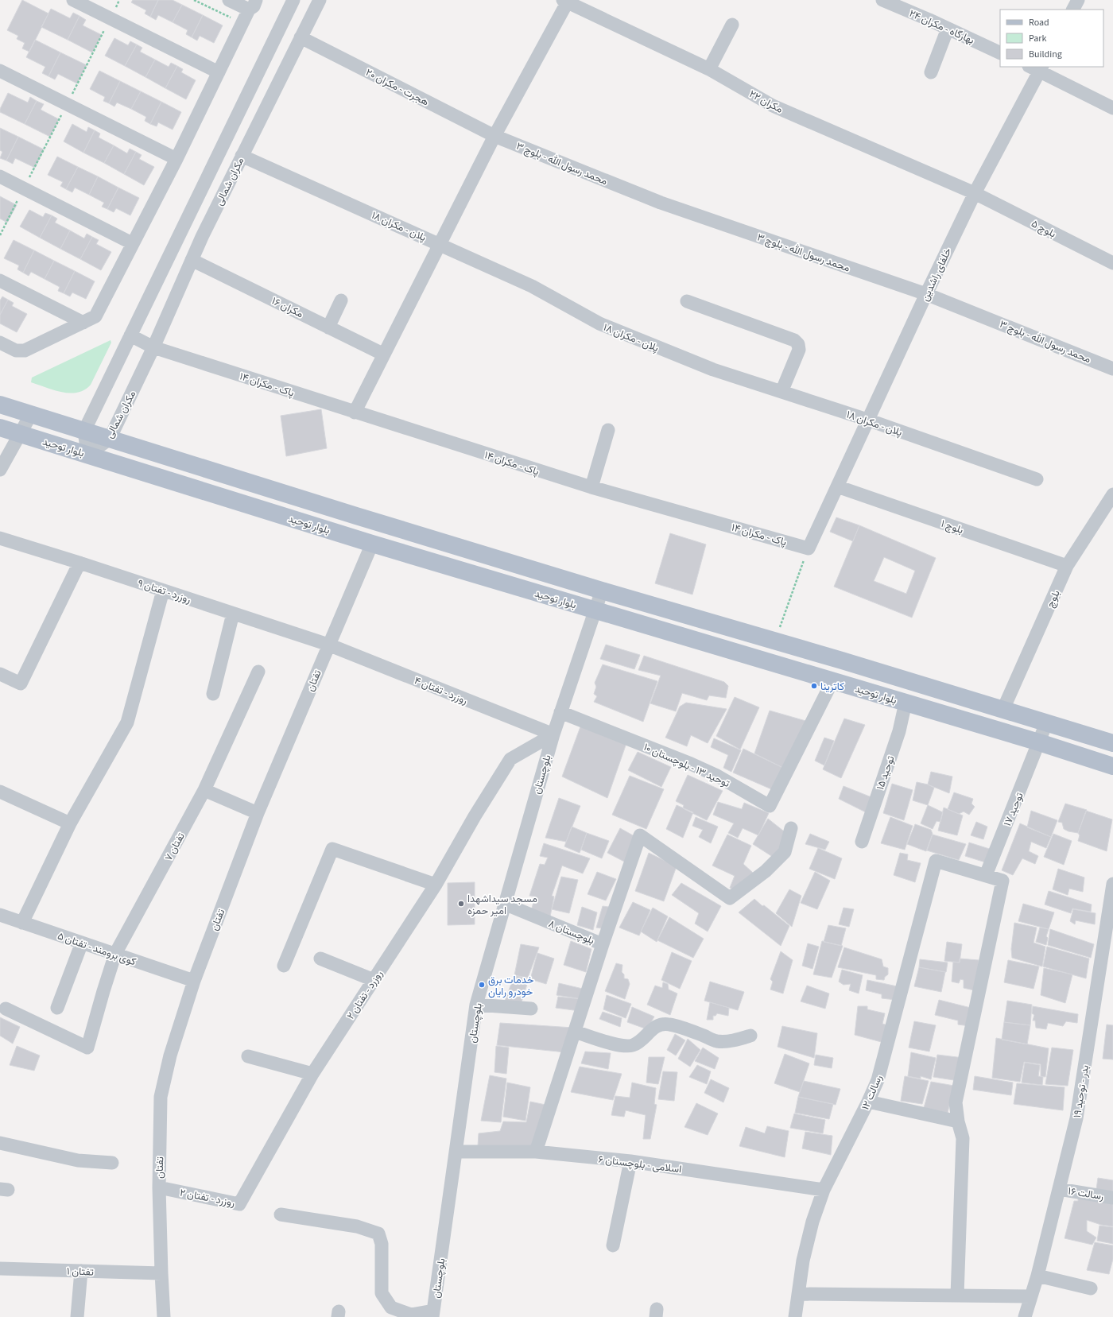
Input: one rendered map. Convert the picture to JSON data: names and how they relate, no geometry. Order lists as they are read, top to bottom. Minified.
{"streets":{"main road":["بلوار توحید"],"street":["بهارگاه - مکران ۲۴","هجرت - مکران ۲۰","مکران ۲۲","محمد رسول الله - بلوچ ۳","مکران شمالی","پلان - مکران ۱۸","بلوچ ۵","خلفای راشدین","مکران ۱۶","پاک - مکران ۱۴","بلوچ ۱","روزرد - تفتان ۹","بلوچ","تفتان","روزرد - تفتان ۴","توحید ۱۳ - بلوچستان ۱۰","توحید ۱۵","بلوچستان","توحید ۱۷","تفتان ۷","بلوچستان ۸","کوی برومند - تفتان ۵","روزرد - تفتان ۲","بدر - توحید ۱۹","رسالت ۱۲","اسلامی - بلوچستان ۶","رسالت ۱۶","تفتان ۱"]},"crossings":[["هجرت - مکران ۲۰","محمد رسول الله - بلوچ ۳"],["هجرت - مکران ۲۰","مکران شمالی"],["مکران ۲۲","بلوچ ۵"],["مکران ۲۲","خلفای راشدین"],["محمد رسول الله - بلوچ ۳","خلفای راشدین"],["مکران شمالی","پلان - مکران ۱۸"],["مکران شمالی","مکران ۱۶"],["مکران شمالی","پاک - مکران ۱۴"],["مکران شمالی","بلوار توحید"],["پلان - مکران ۱۸","خلفای راشدین"],["بلوچ ۵","خلفای راشدین"],["خلفای راشدین","بلوچ ۱"],["بلوار توحید","بلوچ"],["بلوار توحید","تفتان"],["بلوار توحید","توحید ۱۳ - بلوچستان ۱۰"],["بلوار توحید","توحید ۱۵"],["بلوار توحید","بلوچستان"],["بلوار توحید","توحید ۱۷"],["بلوچ ۱","بلوچ"],["روزرد - تفتان ۹","تفتان"],["روزرد - تفتان ۹","روزرد - تفتان ۴"],["تفتان","روزرد - تفتان ۴"],["تفتان","کوی برومند - تفتان ۵"],["تفتان","روزرد - تفتان ۲"],["تفتان","تفتان ۱"],["روزرد - تفتان ۴","بلوچستان"],["روزرد - تفتان ۴","روزرد - تفتان ۲"],["توحید ۱۳ - بلوچستان ۱۰","بلوچستان"],["بلوچستان","بلوچستان ۸"],["بلوچستان","روزرد - تفتان ۲"],["بلوچستان","اسلامی - بلوچستان ۶"],["توحید ۱۷","رسالت ۱۲"],["تفتان ۷","کوی برومند - تفتان ۵"],["بدر - توحید ۱۹","رسالت ۱۶"],["رسالت ۱۲","اسلامی - بلوچستان ۶"]],"places":["کاترینا","مسجد سیداشهدا امیر حمزه","خدمات برق خودرو رایان"],"legend":["Road","Park","Building"]}
